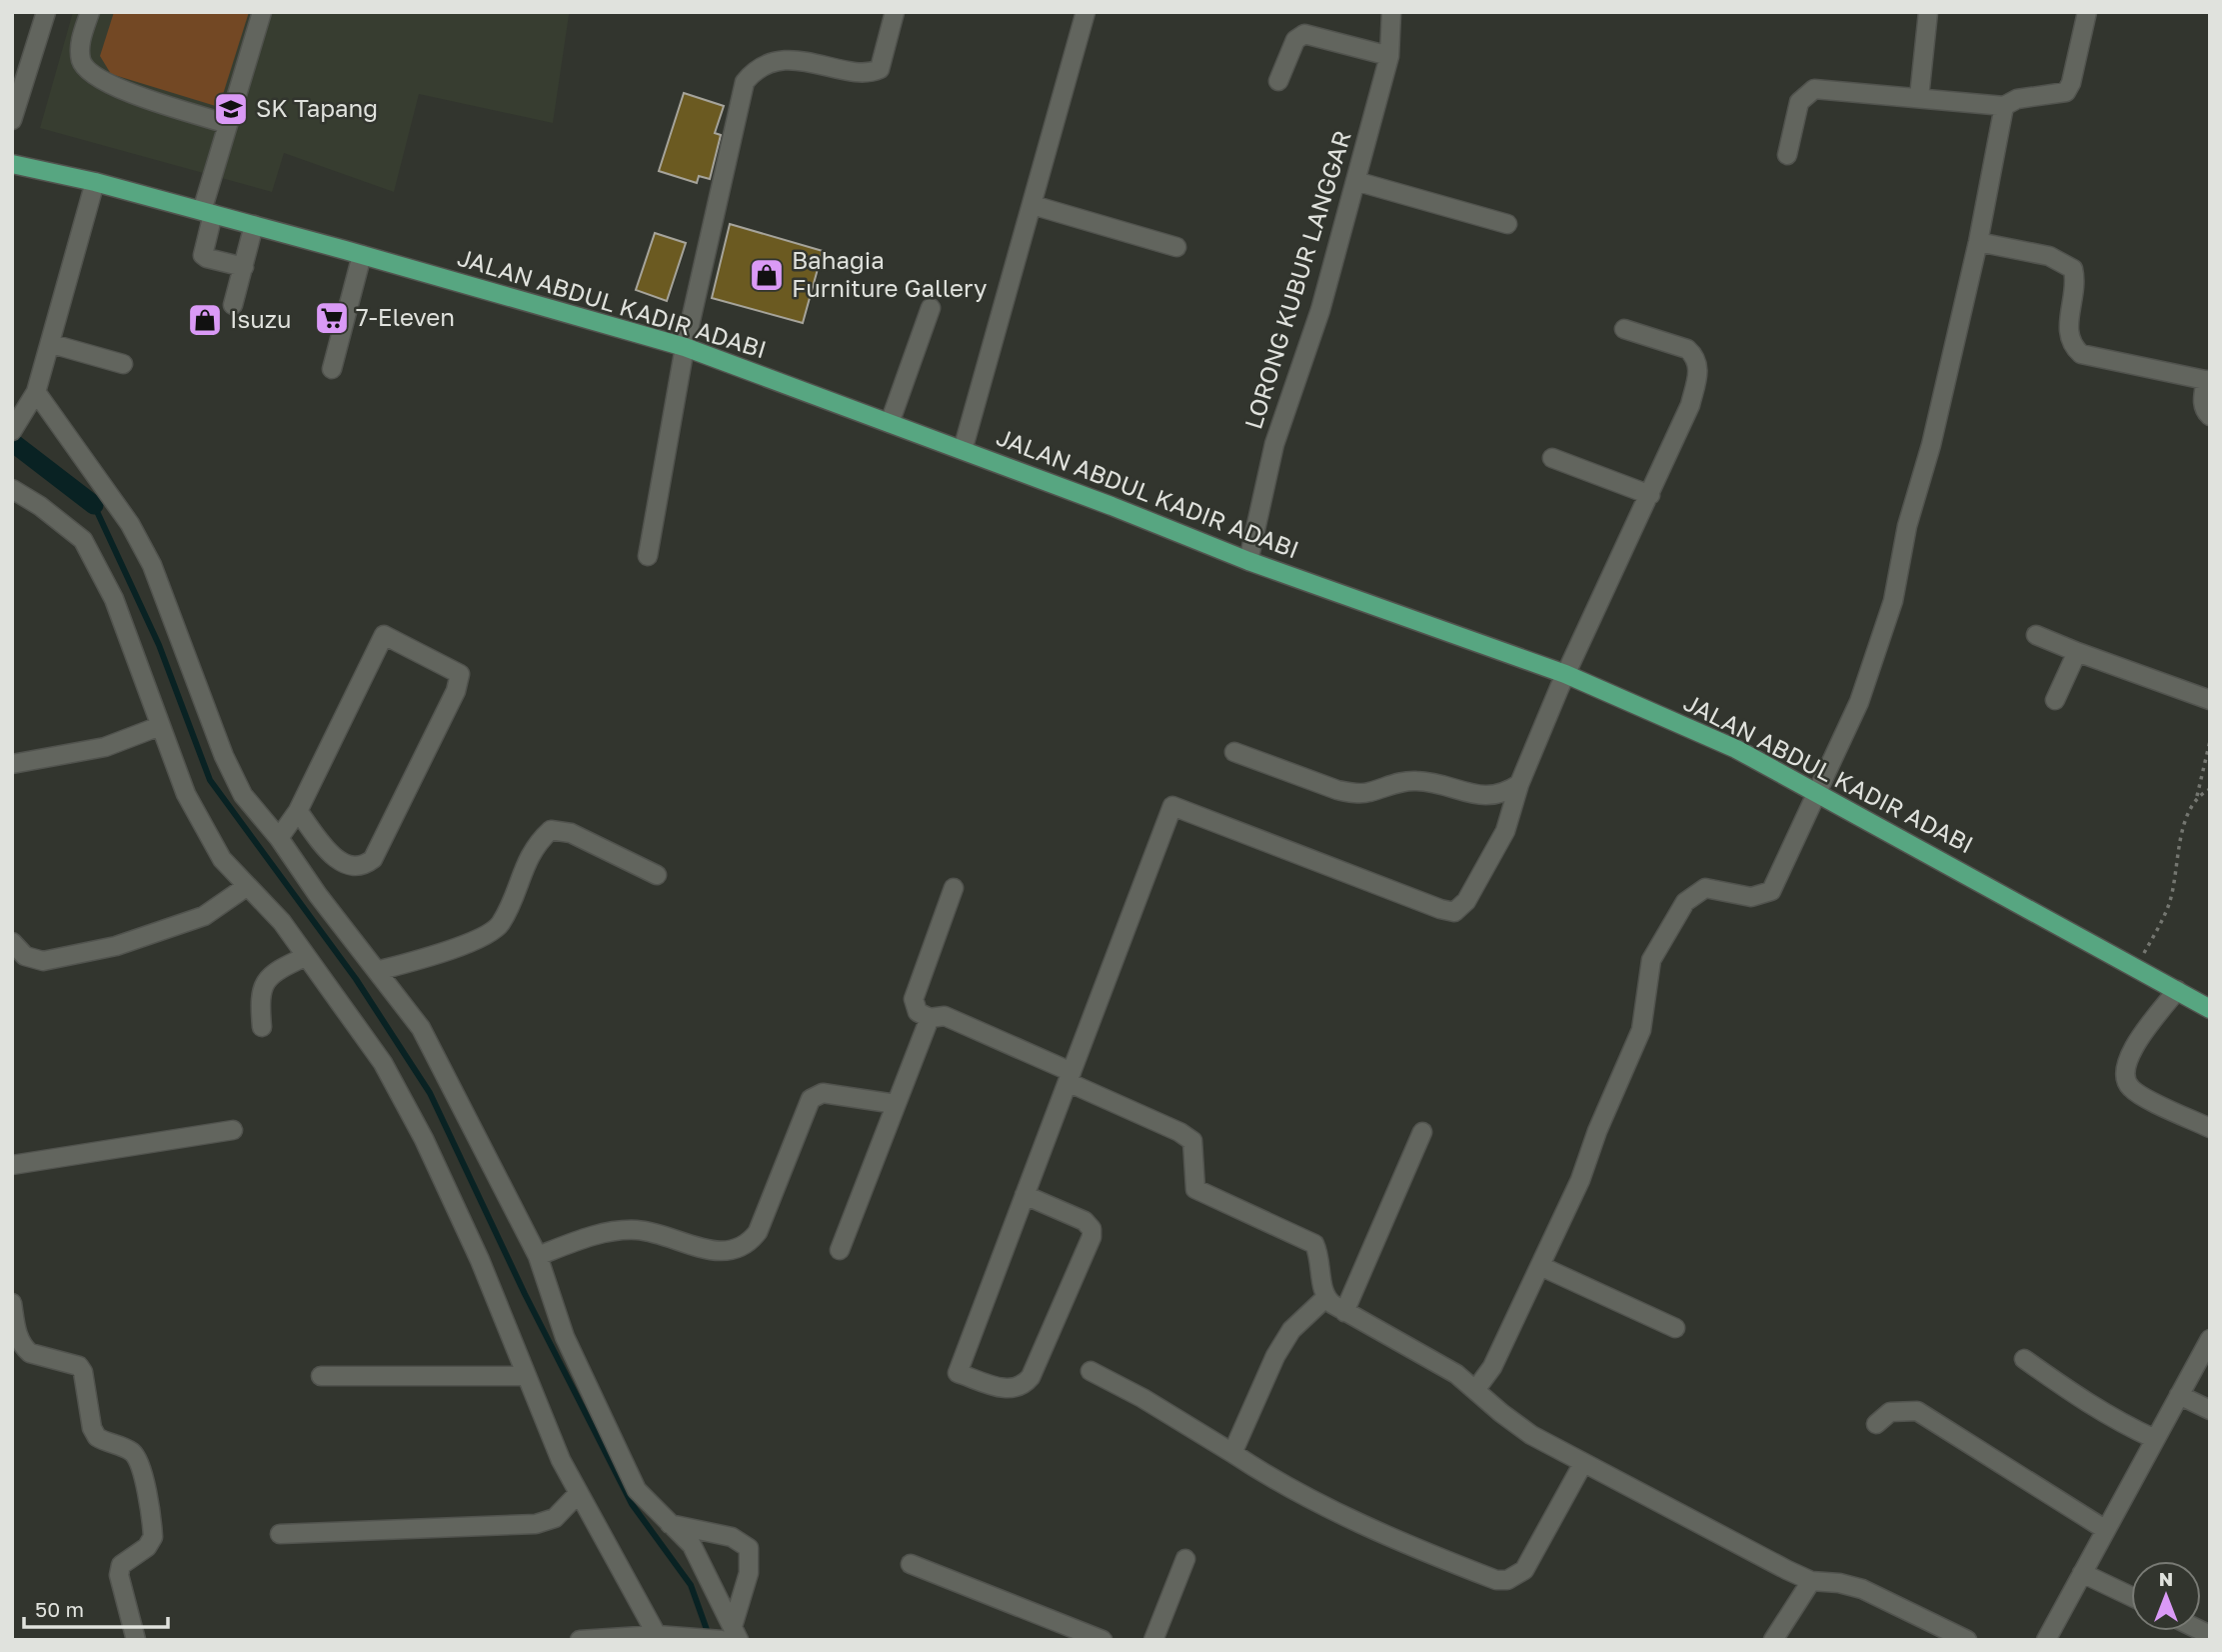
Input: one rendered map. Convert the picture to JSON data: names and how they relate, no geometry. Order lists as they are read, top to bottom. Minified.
{"streets":{"main road":["JALAN ABDUL KADIR ADABI"],"street":["LORONG KUBUR LANGGAR"]},"crossings":[["LORONG KUBUR LANGGAR","JALAN ABDUL KADIR ADABI"]],"places":{"school or university":["SK Tapang"],"shop":["Bahagia Furniture Gallery","Isuzu"],"supermarket":["7-Eleven"]},"scale_bar":"50 m","north":"top"}
